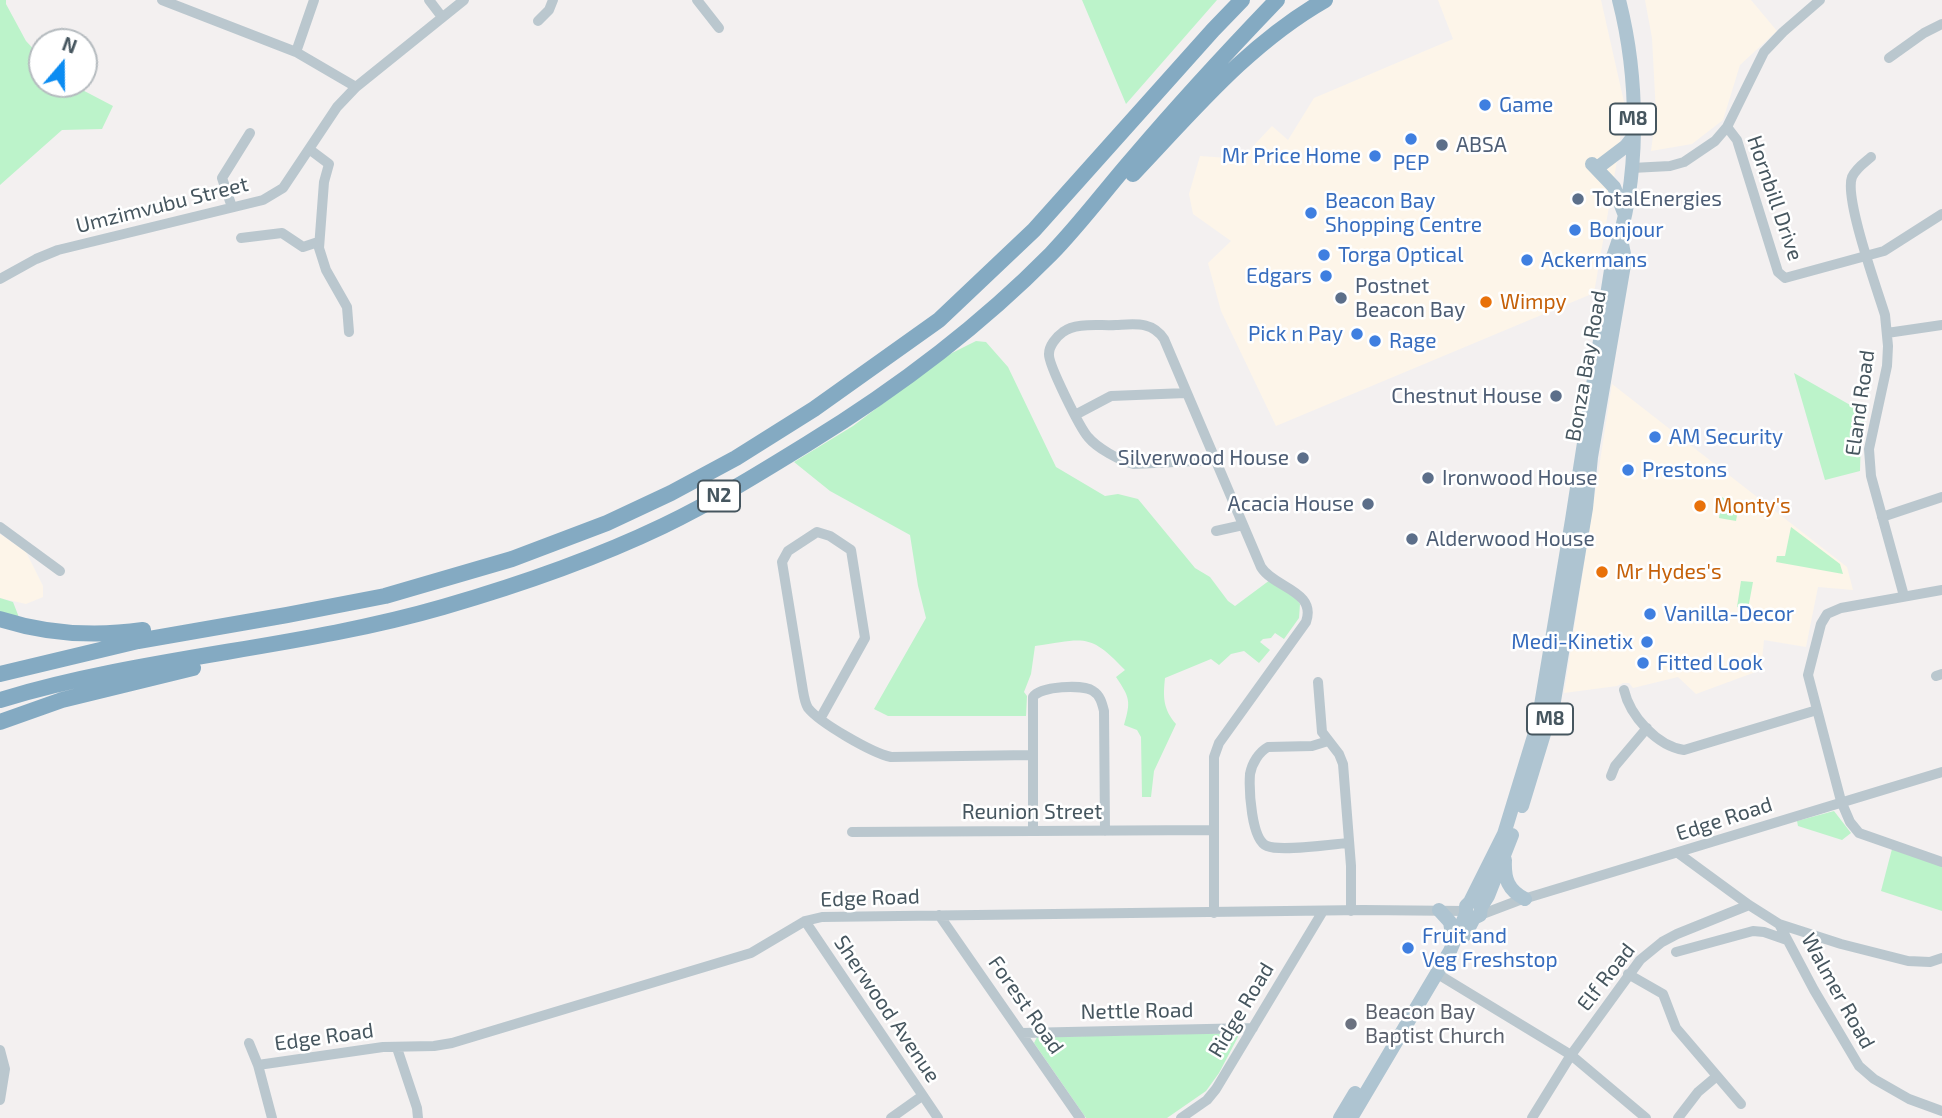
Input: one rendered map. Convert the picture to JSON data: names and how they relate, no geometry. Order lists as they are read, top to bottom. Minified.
{"streets":{"highway":["N2"],"main road":["M8","Bonza Bay Road"],"street":["Hornbill Drive","Umzimvubu Street","Eland Road","Reunion Street","Edge Road","Elf Road","Walmer Road","Forest Road","Sherwood Avenue","Ridge Road","Nettle Road"]},"crossings":[["Hornbill Drive","Eland Road"],["Bonza Bay Road","Edge Road"],["Edge Road","Forest Road"],["Edge Road","Sherwood Avenue"],["Edge Road","Ridge Road"],["Forest Road","Nettle Road"],["Ridge Road","Nettle Road"]],"places":["Game","PEP","ABSA","Mr Price Home","TotalEnergies","Beacon Bay Shopping Centre","Bonjour","Torga Optical","Ackermans","Edgars","Postnet Beacon Bay","Wimpy","Pick n Pay","Rage","Chestnut House","AM Security","Silverwood House","Prestons","Ironwood House","Acacia House","Monty's","Alderwood House","Mr Hydes's","Vanilla-Decor","Medi-Kinetix","Fitted Look","Fruit and Veg Freshstop","Beacon Bay Baptist Church"],"north":"top"}
